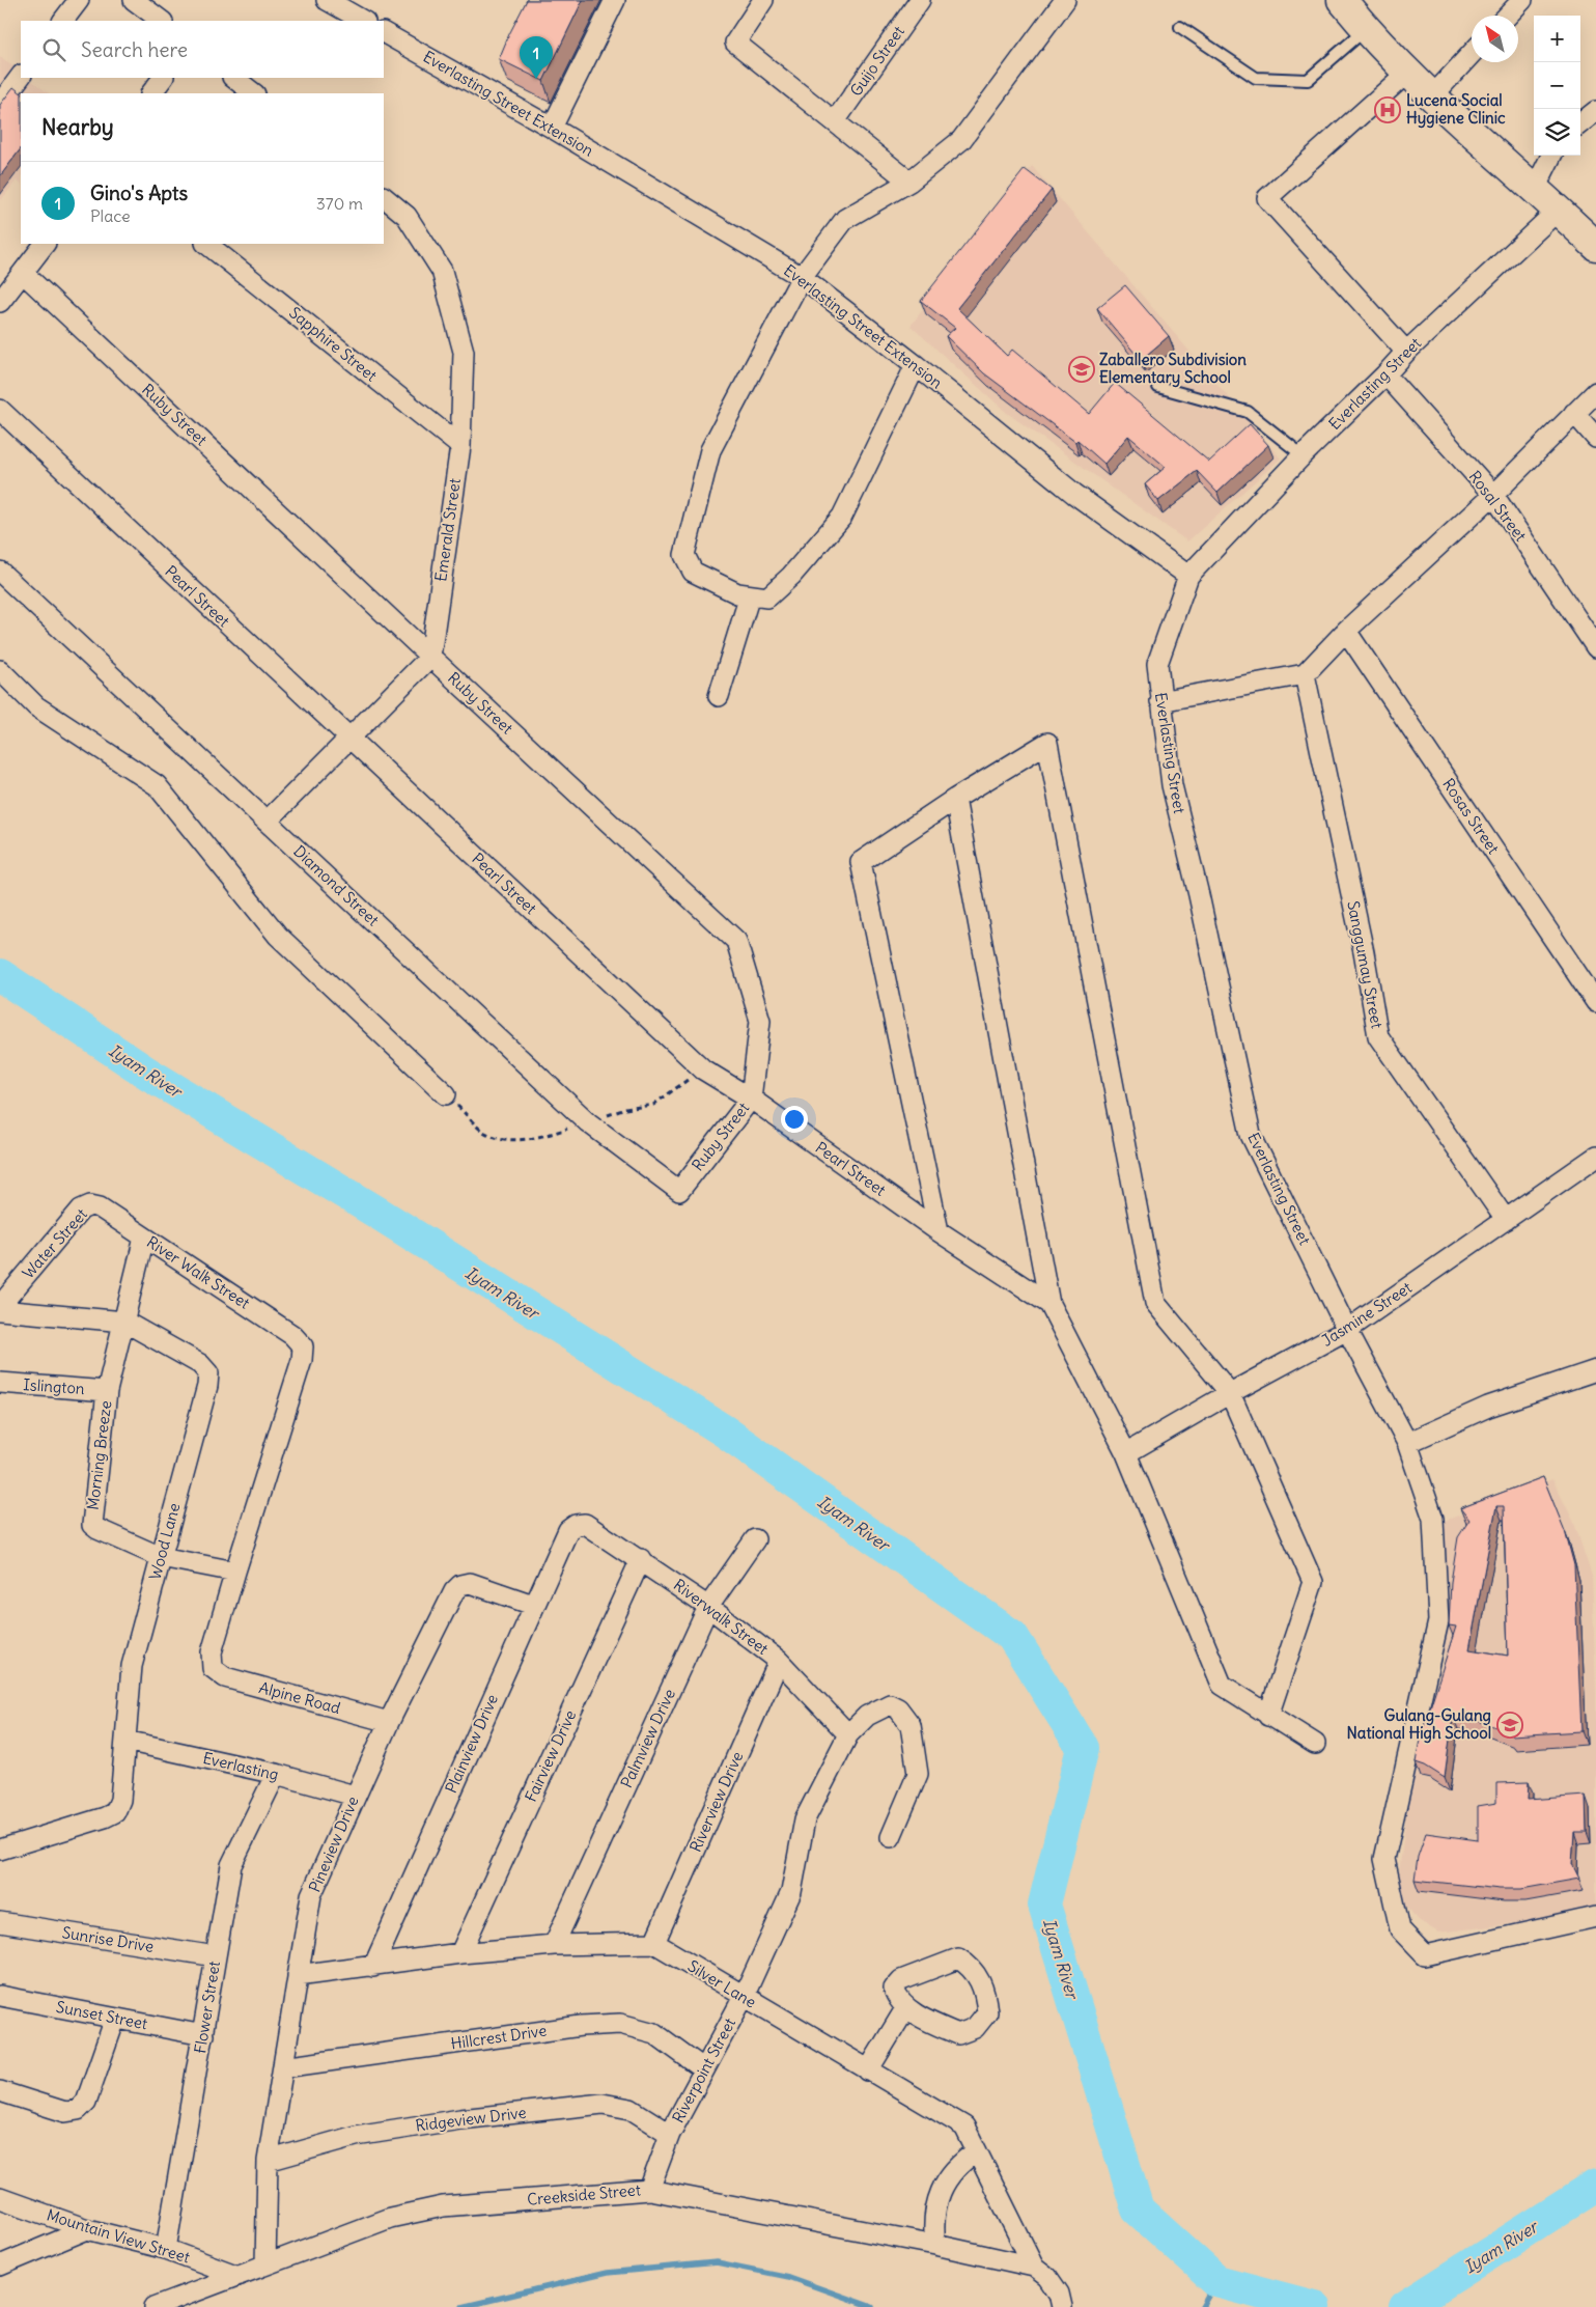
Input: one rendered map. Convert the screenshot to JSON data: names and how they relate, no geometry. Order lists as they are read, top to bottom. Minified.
{"streets":{"street":["Guijo Street","Everlasting Street Extension","Sapphire Street","Everlasting Street","Ruby Street","Rosal Street","Emerald Street","Pearl Street","Rosas Street","Diamond Street","Sanggumay Street","Water Street","River Walk Street","Jasmine Street","Islington","Morning Breeze","Wood Lane","Riverwalk Street","Alpine Road","Palmview Drive","Plainview Drive","Fairview Drive","Everlasting","Riverview Drive","Pineview Drive","Sunrise Drive","Silver Lane","Flower Street","Sunset Street","Hillcrest Drive","Riverpoint Street","Ridgeview Drive","Creekside Street","Mountain View Street"]},"crossings":[["Everlasting Street Extension","Everlasting Street"],["Sapphire Street","Emerald Street"],["Everlasting Street","Rosal Street"],["Everlasting Street","Jasmine Street"],["Ruby Street","Emerald Street"],["Ruby Street","Pearl Street"],["Ruby Street","Diamond Street"],["Sanggumay Street","Jasmine Street"],["Water Street","River Walk Street"],["Water Street","Wood Lane"],["River Walk Street","Morning Breeze"],["River Walk Street","Alpine Road"],["Islington","Morning Breeze"],["Morning Breeze","Wood Lane"],["Morning Breeze","Alpine Road"],["Wood Lane","Everlasting"],["Riverwalk Street","Palmview Drive"],["Riverwalk Street","Plainview Drive"],["Riverwalk Street","Fairview Drive"],["Riverwalk Street","Riverview Drive"],["Riverwalk Street","Riverpoint Street"],["Alpine Road","Pineview Drive"],["Plainview Drive","Pineview Drive"],["Everlasting","Pineview Drive"],["Everlasting","Flower Street"],["Riverview Drive","Silver Lane"],["Pineview Drive","Hillcrest Drive"],["Pineview Drive","Ridgeview Drive"],["Pineview Drive","Creekside Street"],["Sunrise Drive","Flower Street"],["Silver Lane","Riverpoint Street"],["Silver Lane","Creekside Street"],["Flower Street","Sunset Street"],["Flower Street","Mountain View Street"],["Hillcrest Drive","Riverpoint Street"],["Riverpoint Street","Ridgeview Drive"],["Riverpoint Street","Creekside Street"],["Creekside Street","Mountain View Street"]],"water":["Iyam River"],"places":{"hospital":["Lucena Social Hygiene Clinic"],"school or university":["Zaballero Subdivision Elementary School","Gulang-Gulang National High School"]},"north":"top left","page":{"map_buttons":["+","−"],"search":"Search here","pins":"1","heading":"Nearby","list":[{"mark":"1","name":"Gino's Apts","note":"Place","value":"370 m"}]}}
